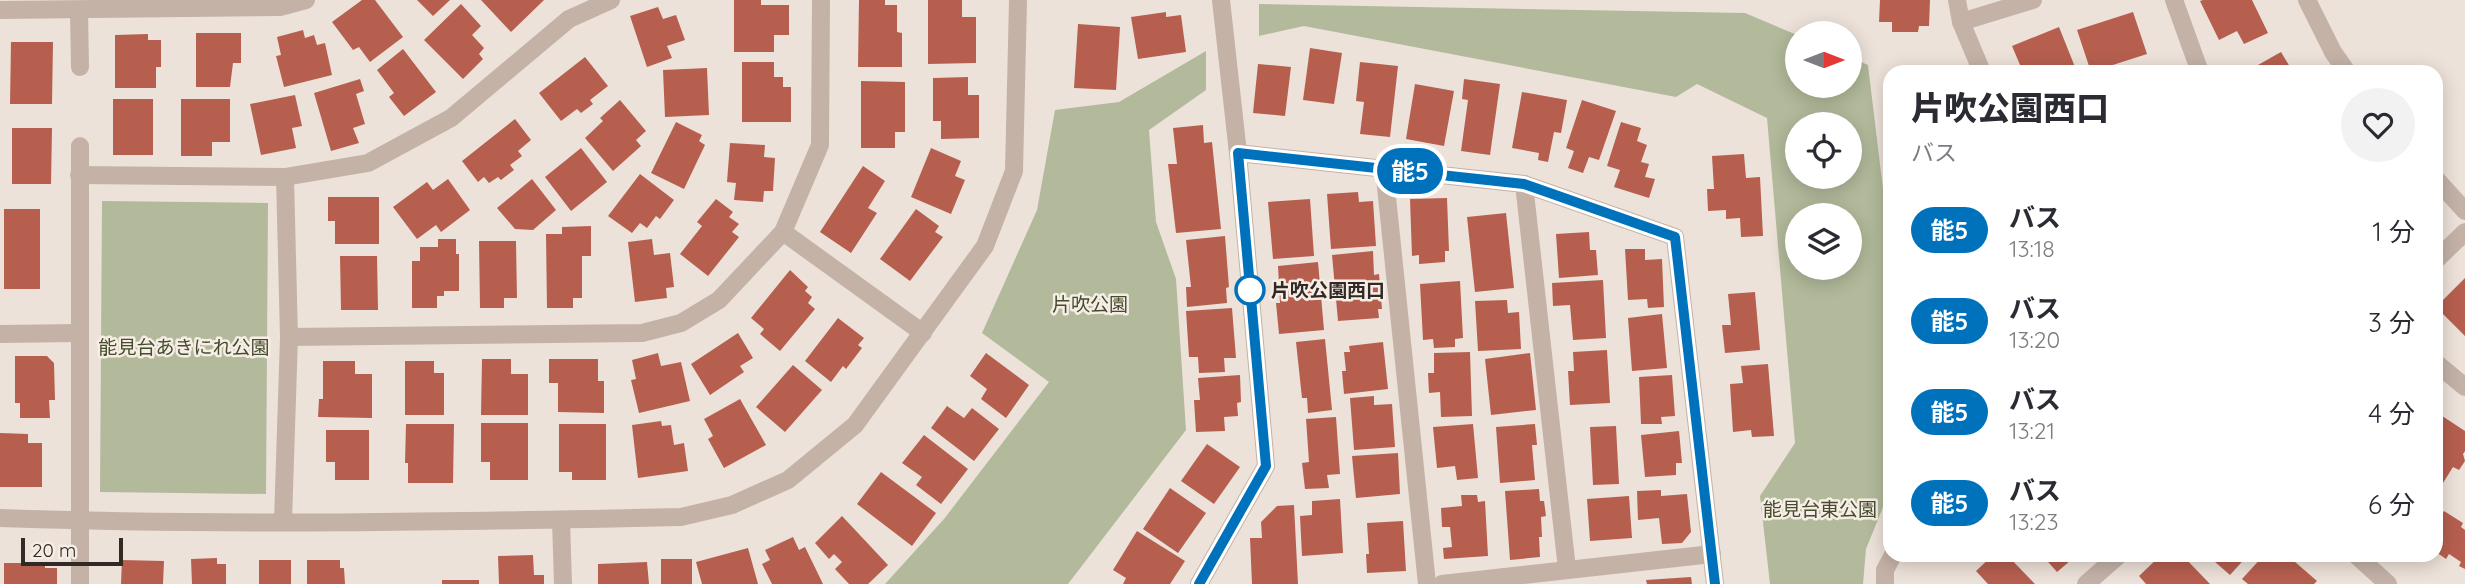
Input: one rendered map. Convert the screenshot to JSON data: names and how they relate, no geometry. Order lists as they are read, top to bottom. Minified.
{"parks":["片吹公園","能見台あきにれ公園","能見台東公園"],"places":["片吹公園西口"],"lines":["bus line 能5"],"scale_bar":"20 m","north":"right","page":{"on_map":"能5","heading":["片吹公園西口","バス"],"list":[{"mark":"能5","name":"バス","note":"13:18","value":"1 分"},{"mark":"能5","name":"バス","note":"13:20","value":"3 分"},{"mark":"能5","name":"バス","note":"13:21","value":"4 分"},{"mark":"能5","name":"バス","note":"13:23","value":"6 分"}],"scale":"20 m"}}
